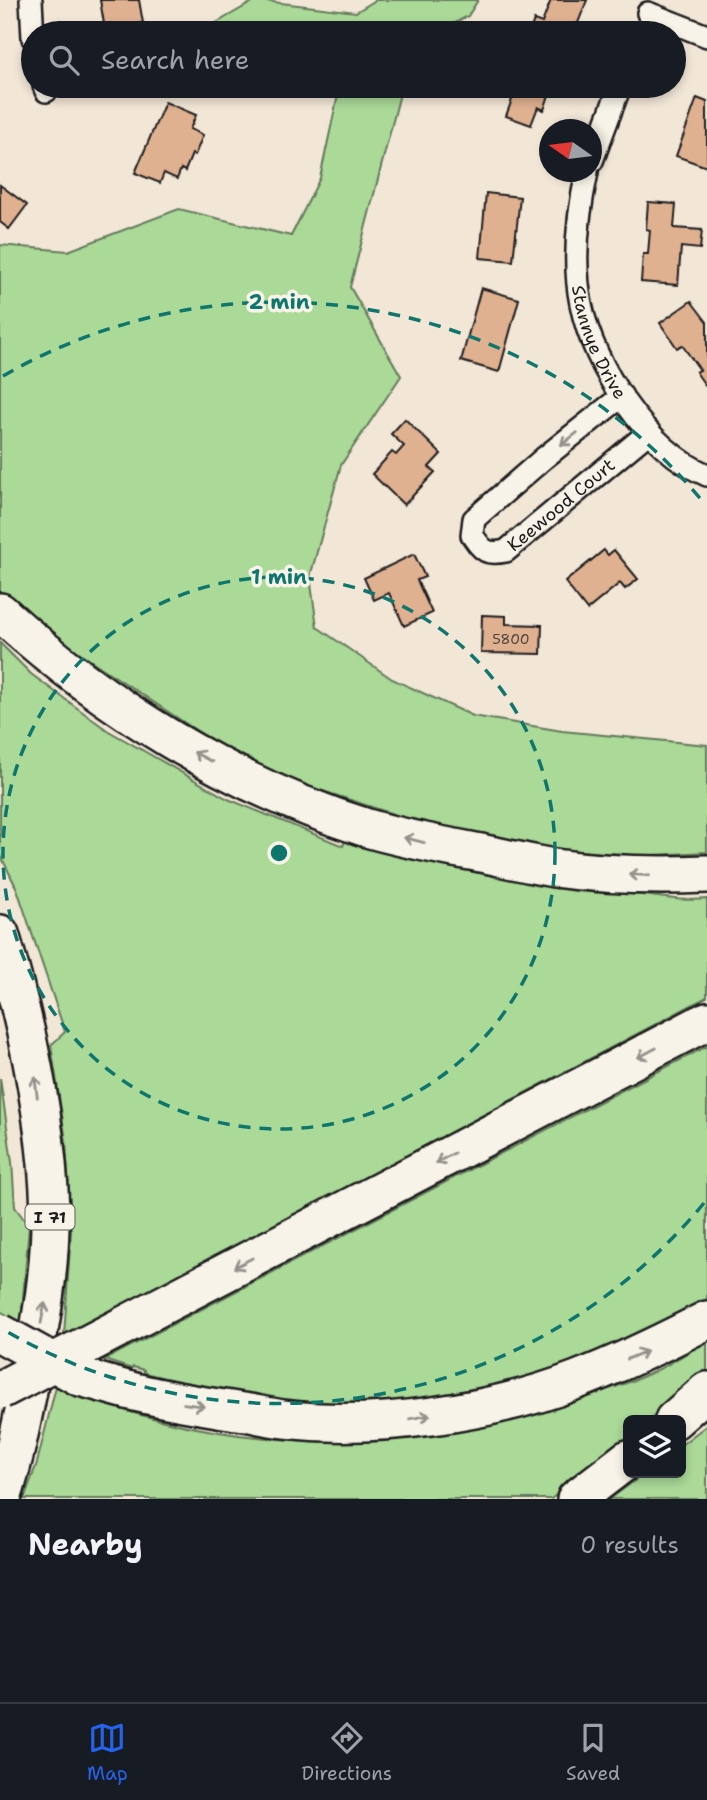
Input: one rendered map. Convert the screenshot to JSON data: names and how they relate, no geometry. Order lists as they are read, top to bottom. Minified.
{"streets":{"highway":["I 71"],"street":["Stannye Drive","Keewood Court"]},"crossings":[["Stannye Drive","Keewood Court"]],"house_numbers":["5800"],"north":"left","page":{"search":"Search here","heading":["Nearby","0 results"],"nav":["Map","Directions","Saved"]},"rings":["2 min","1 min"]}
